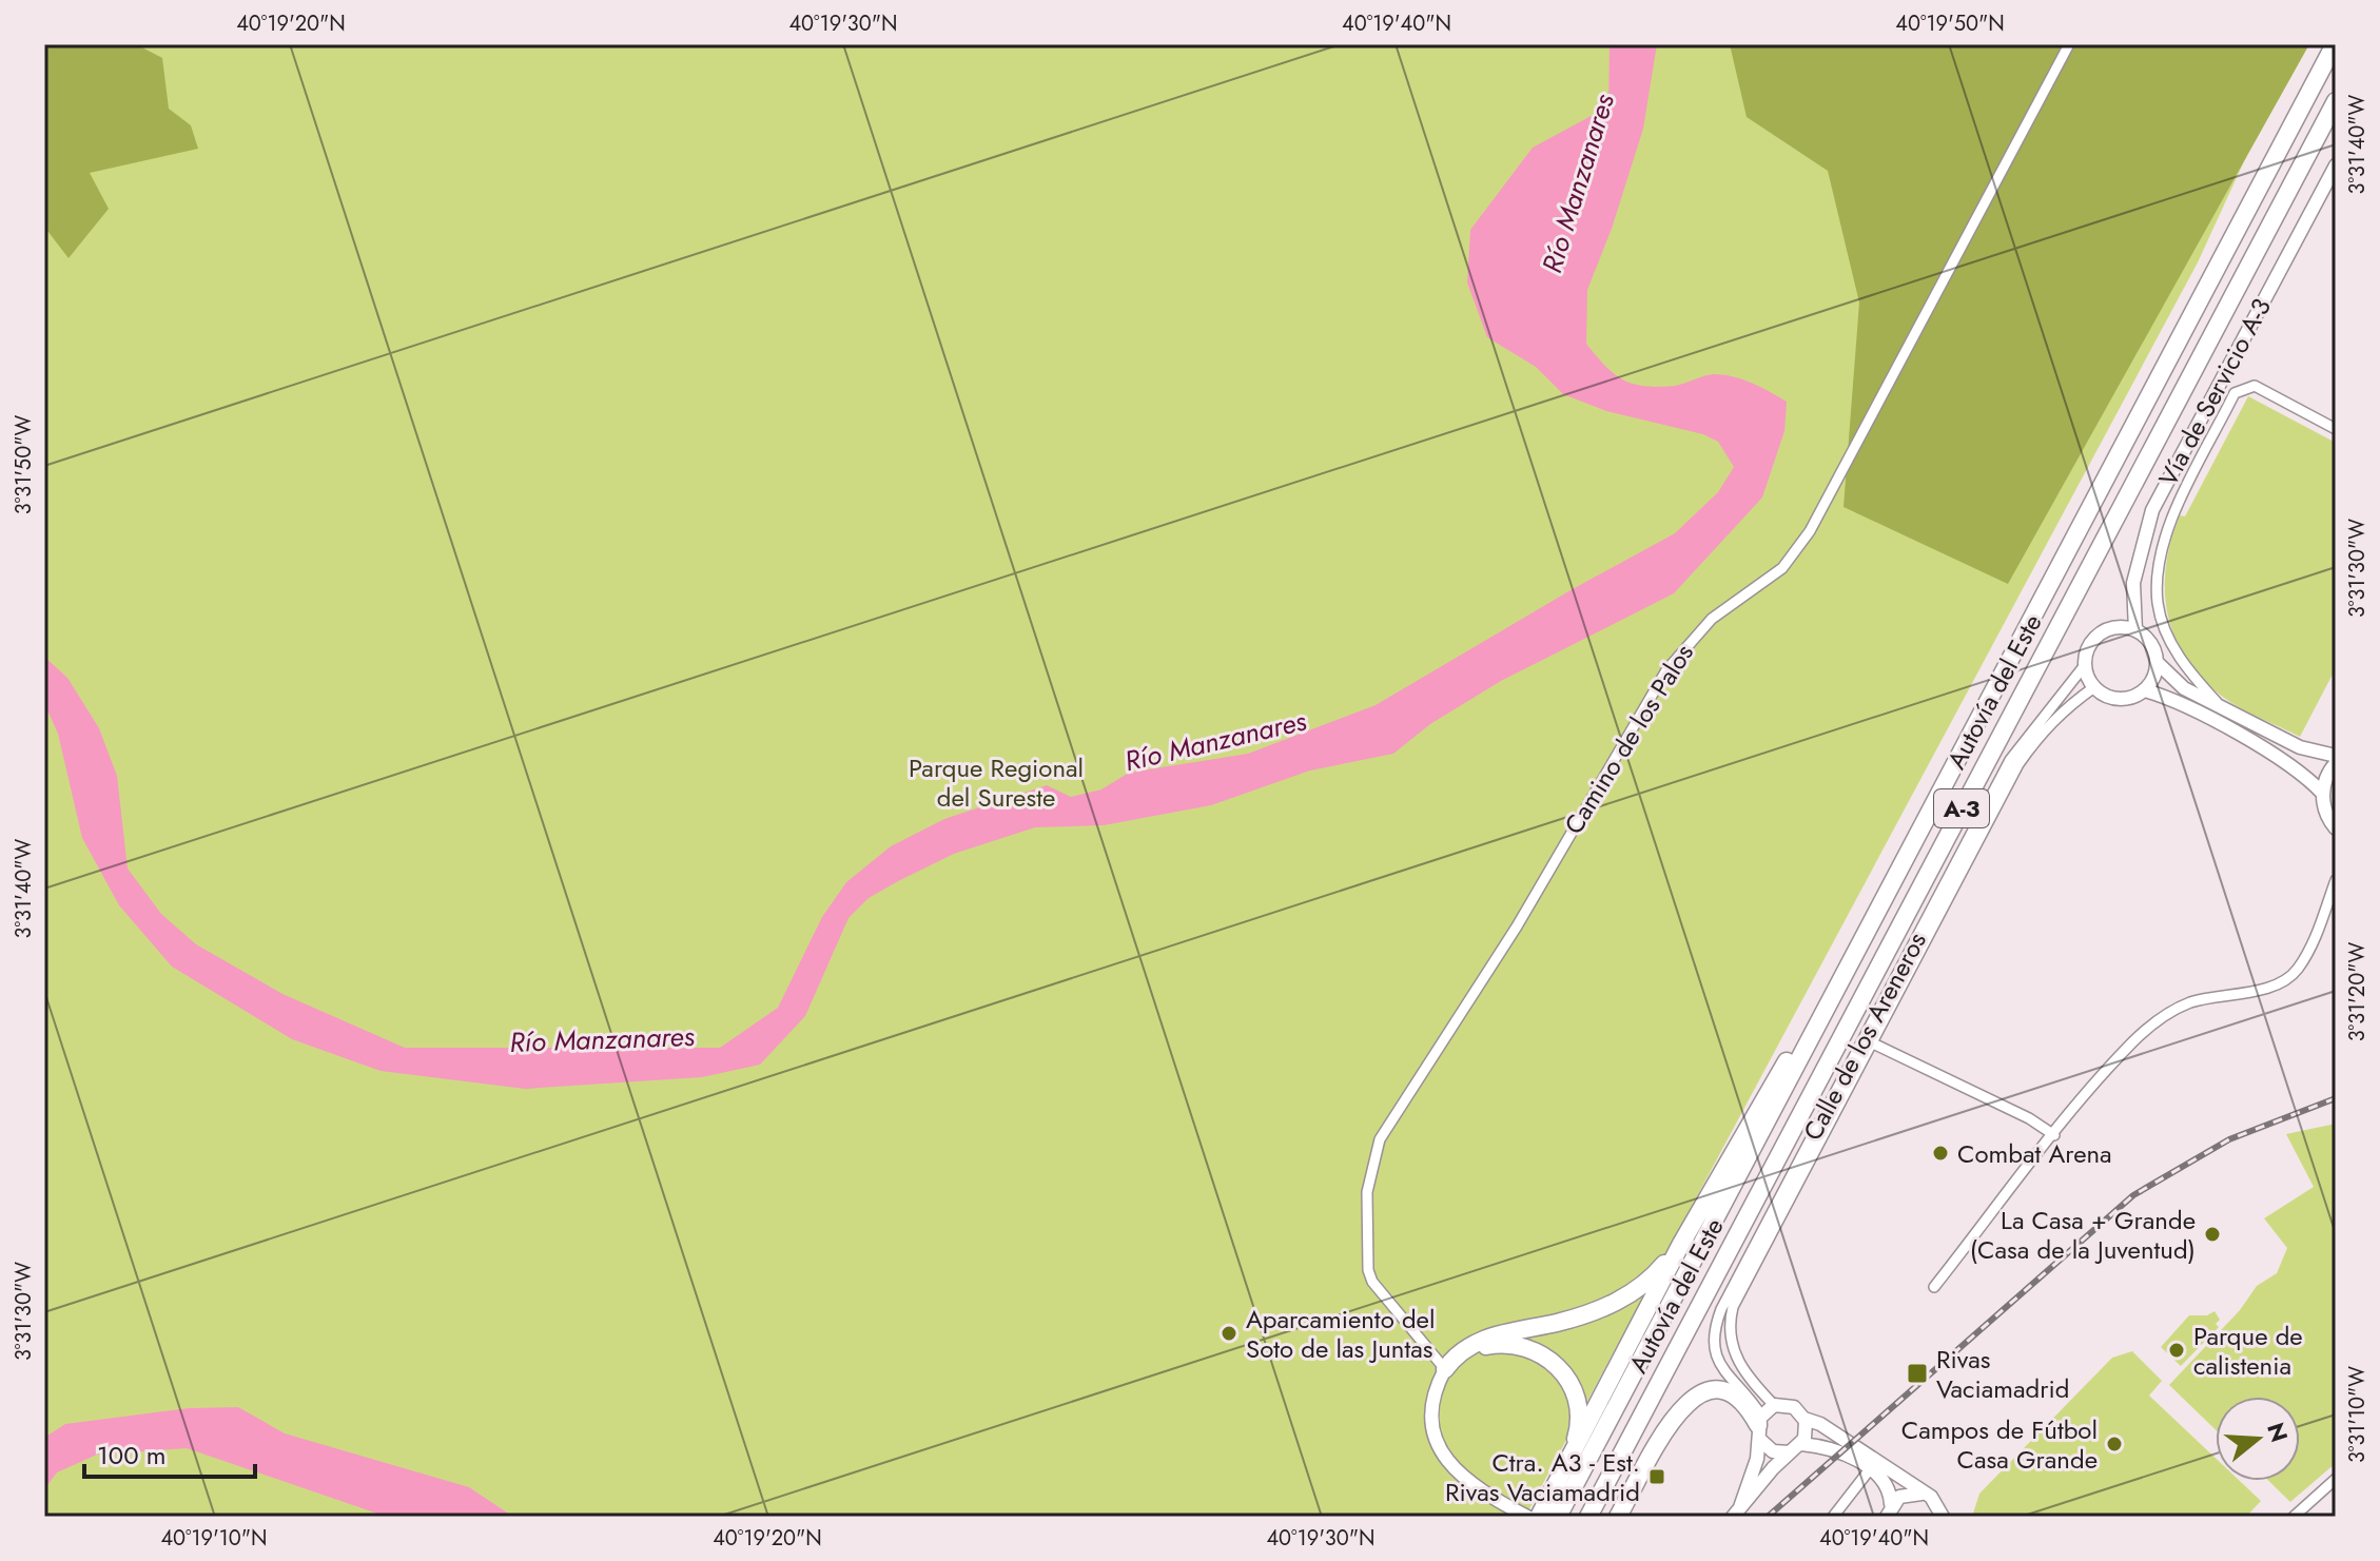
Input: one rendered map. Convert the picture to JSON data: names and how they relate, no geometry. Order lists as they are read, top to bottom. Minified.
{"streets":{"highway":["Autovía del Este","A-3"],"street":["Vía de Servicio A-3","Camino de los Palos","Calle de los Areneros"]},"crossings":[["Vía de Servicio A-3","Calle de los Areneros"]],"water":["Río Manzanares"],"parks":["Parque Regional del Sureste"],"places":{"other":["Combat Arena","La Casa + Grande (Casa de la Juventud)","Aparcamiento del Soto de las Juntas","Parque de calistenia","Campos de Fútbol Casa Grande"],"transit":["Rivas Vaciamadrid","Ctra. A3 - Est. Rivas Vaciamadrid"]},"scale_bar":"100 m","north":"right","coordinates":["40°19'20\"N","40°19'30\"N","40°19'40\"N","40°19'50\"N","3°31'40\"W","3°31'50\"W","3°31'30\"W","3°31'20\"W","3°31'10\"W","40°19'10\"N"]}
